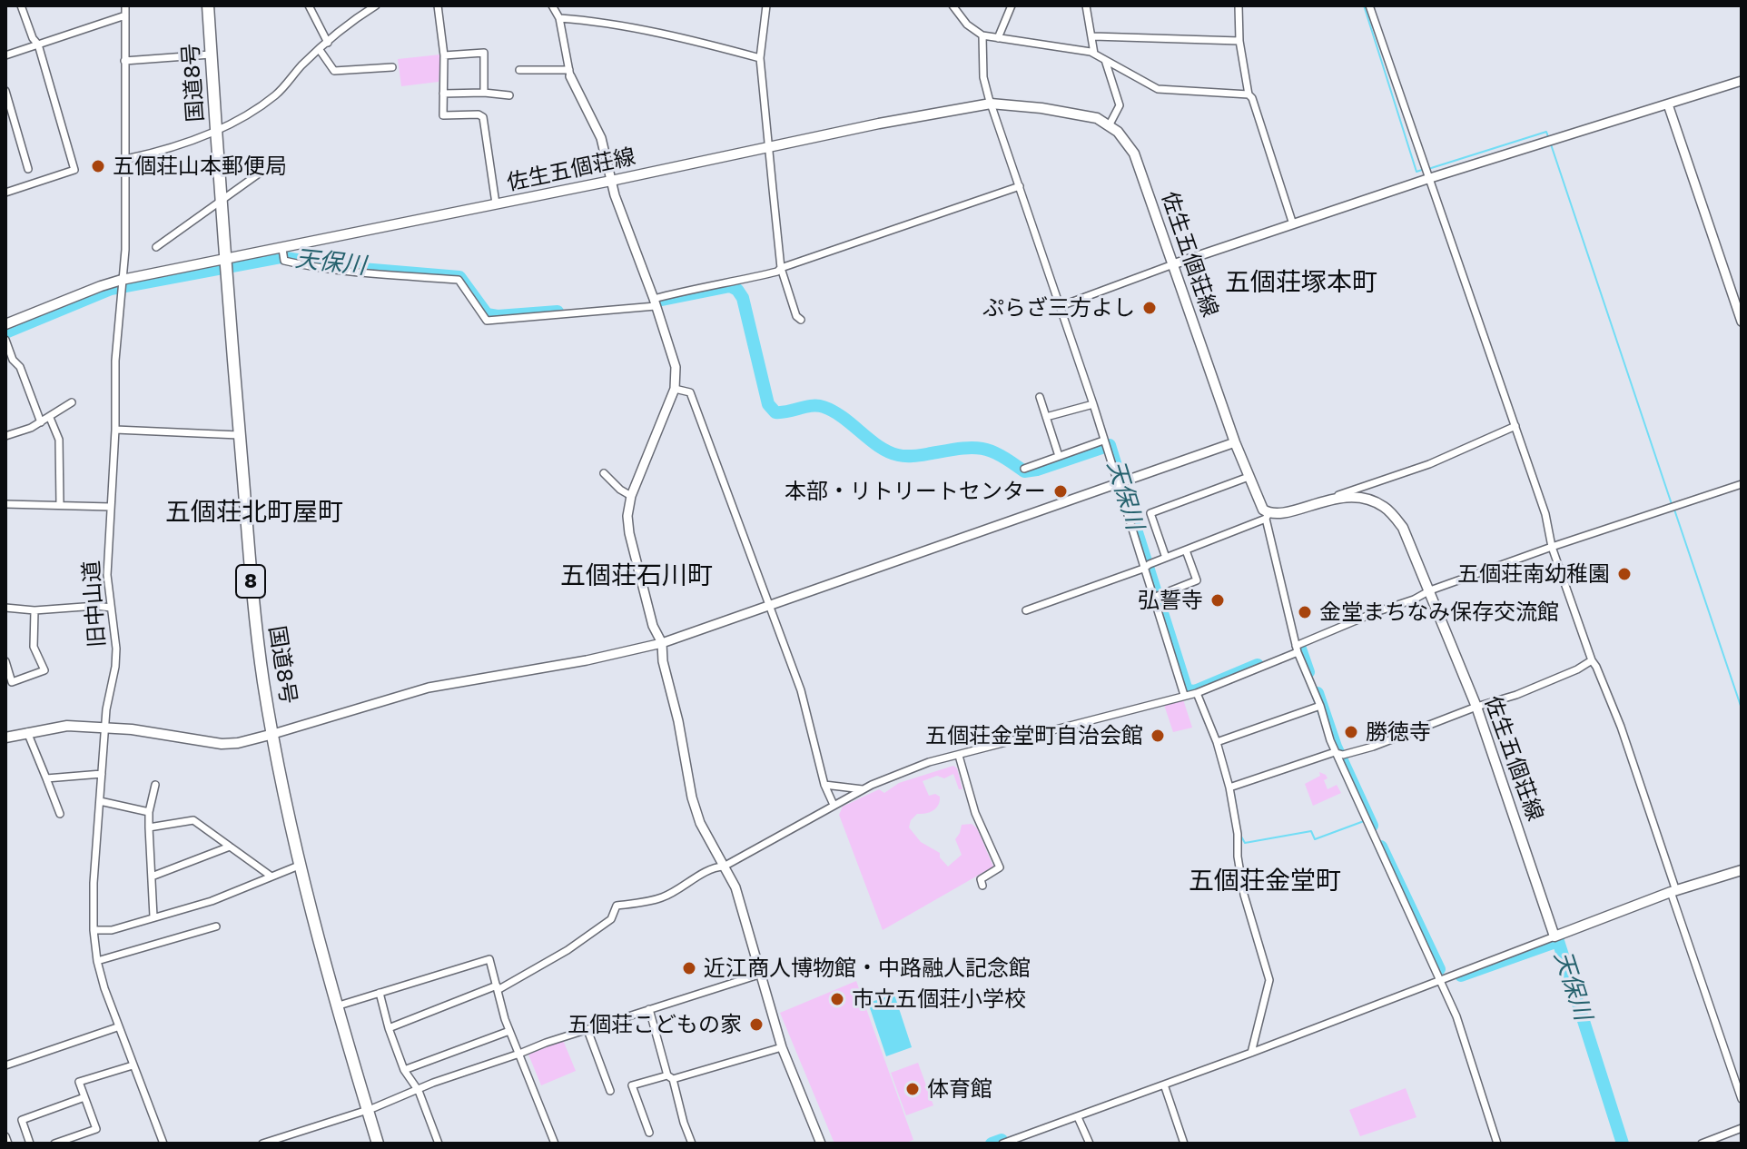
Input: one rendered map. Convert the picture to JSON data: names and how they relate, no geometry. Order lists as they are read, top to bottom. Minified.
{"streets":{"highway":["国道8号","8"],"main road":["佐生五個荘線"],"street":["旧中山道"]},"crossings":[["国道8号","佐生五個荘線"],["佐生五個荘線","旧中山道"]],"districts":["五個荘塚本町","五個荘北町屋町","五個荘石川町","五個荘金堂町"],"water":["天保川"],"places":["五個荘山本郵便局","ぷらざ三方よし","本部・リトリートセンター","五個荘南幼稚園","弘誓寺","金堂まちなみ保存交流館","勝徳寺","五個荘金堂町自治会館","近江商人博物館・中路融人記念館","市立五個荘小学校","五個荘こどもの家","体育館"]}
